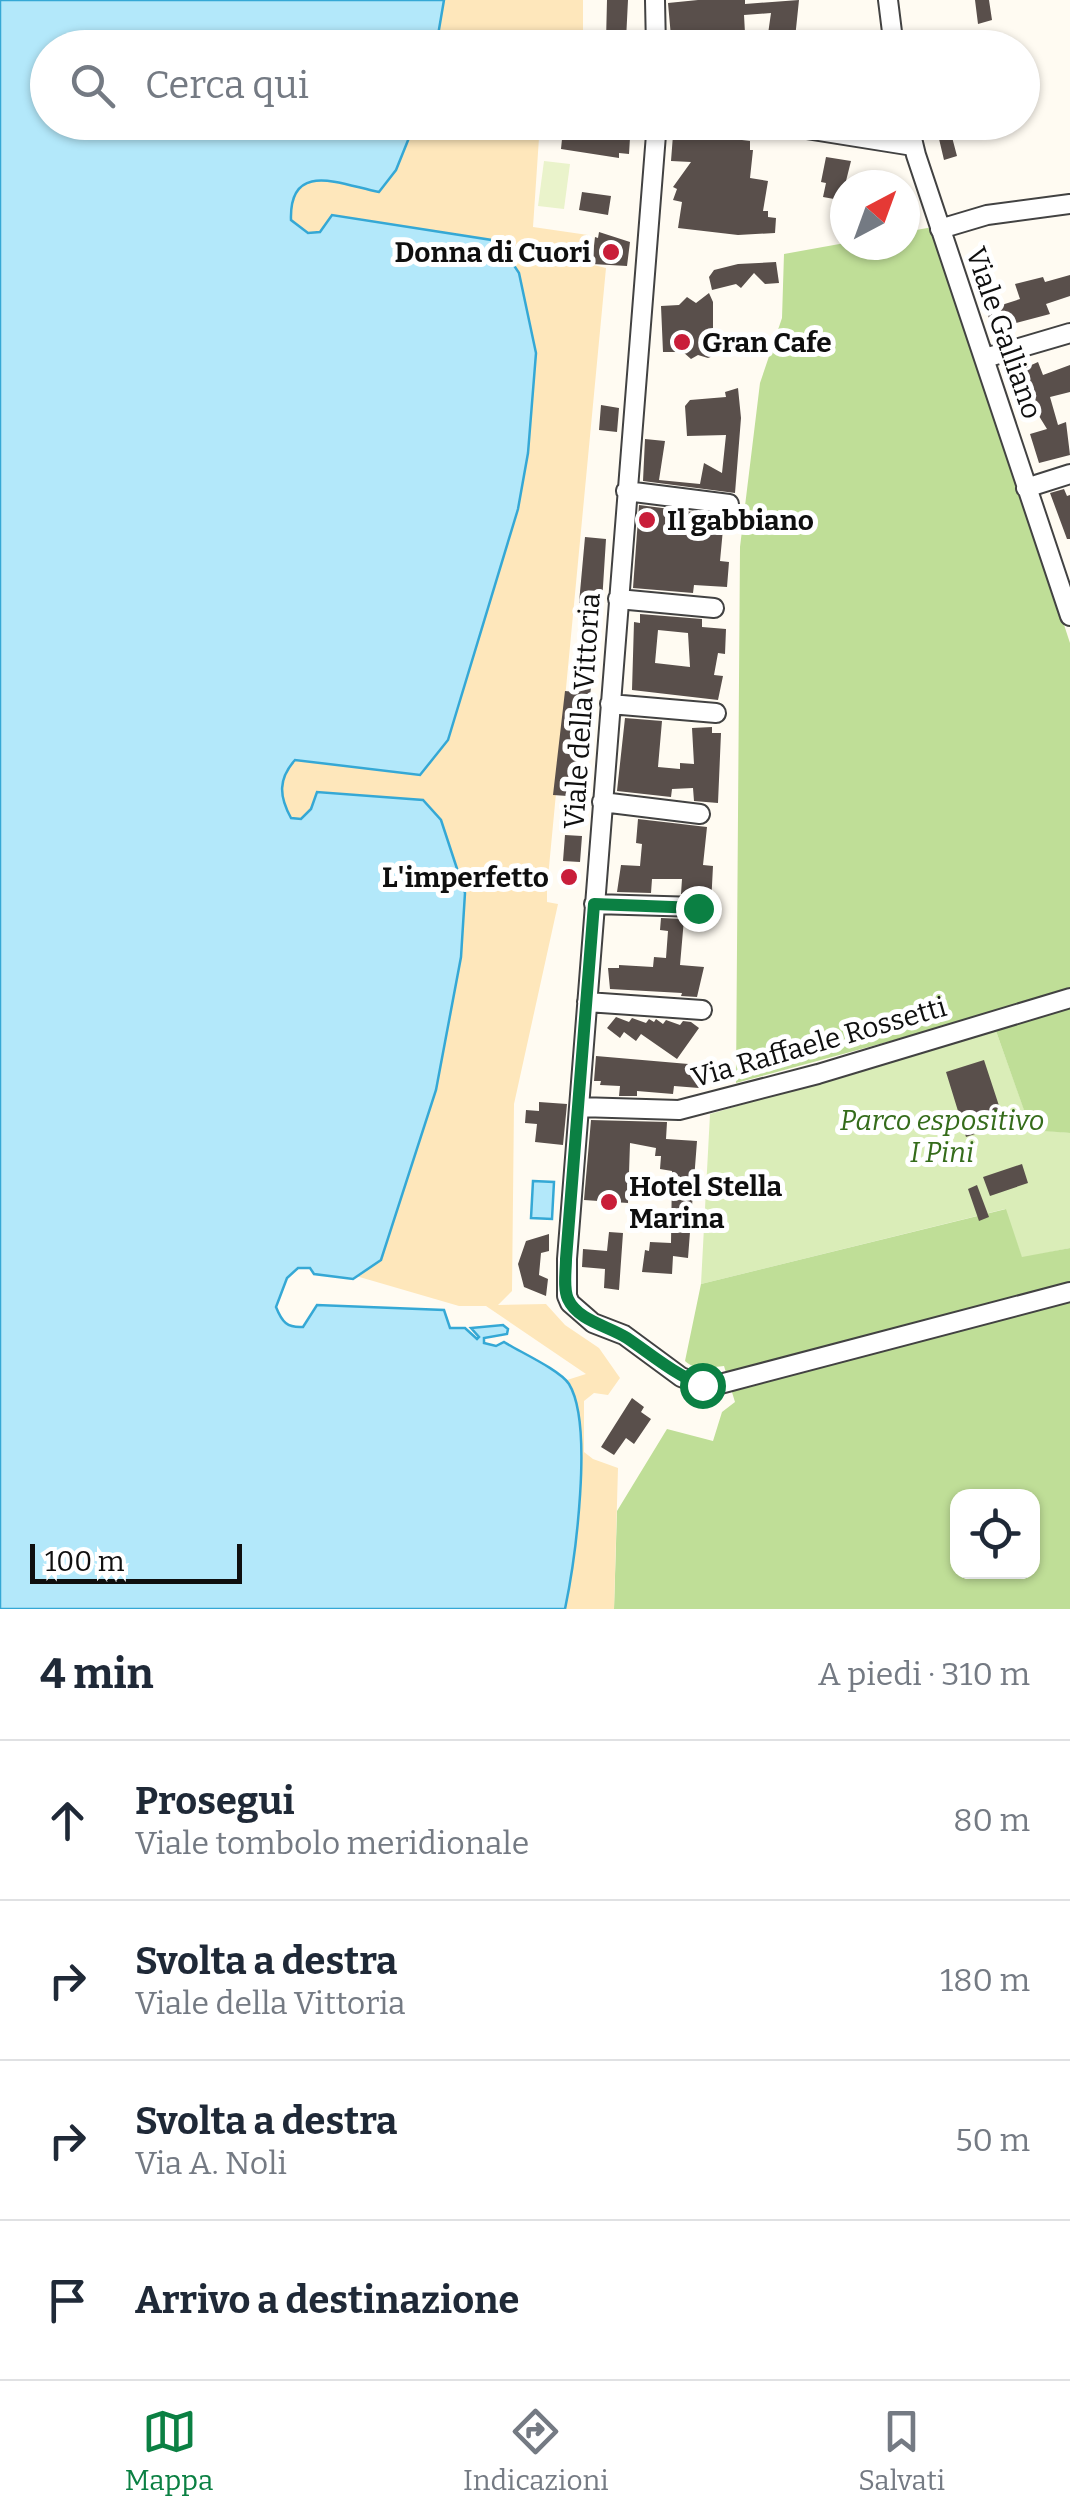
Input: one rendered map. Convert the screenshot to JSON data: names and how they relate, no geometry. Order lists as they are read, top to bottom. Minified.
{"streets":{"street":["Viale Galliano","Viale della Vittoria","Via Raffaele Rossetti"]},"crossings":[["Viale della Vittoria","Via Raffaele Rossetti"]],"parks":["Parco espositivo I Pini"],"places":["Donna di Cuori","Gran Cafe","Il gabbiano","L'imperfetto","Hotel Stella Marina"],"scale_bar":"100 m","north":"top right","page":{"search":"Cerca qui","scale":"100 m","heading":["4 min","A piedi · 310 m"],"list":[["Prosegui","Viale tombolo meridionale","80 m"],["Svolta a destra","Viale della Vittoria","180 m"],["Svolta a destra","Via A. Noli","50 m"],"Arrivo a destinazione"],"nav":["Mappa","Indicazioni","Salvati"]}}
